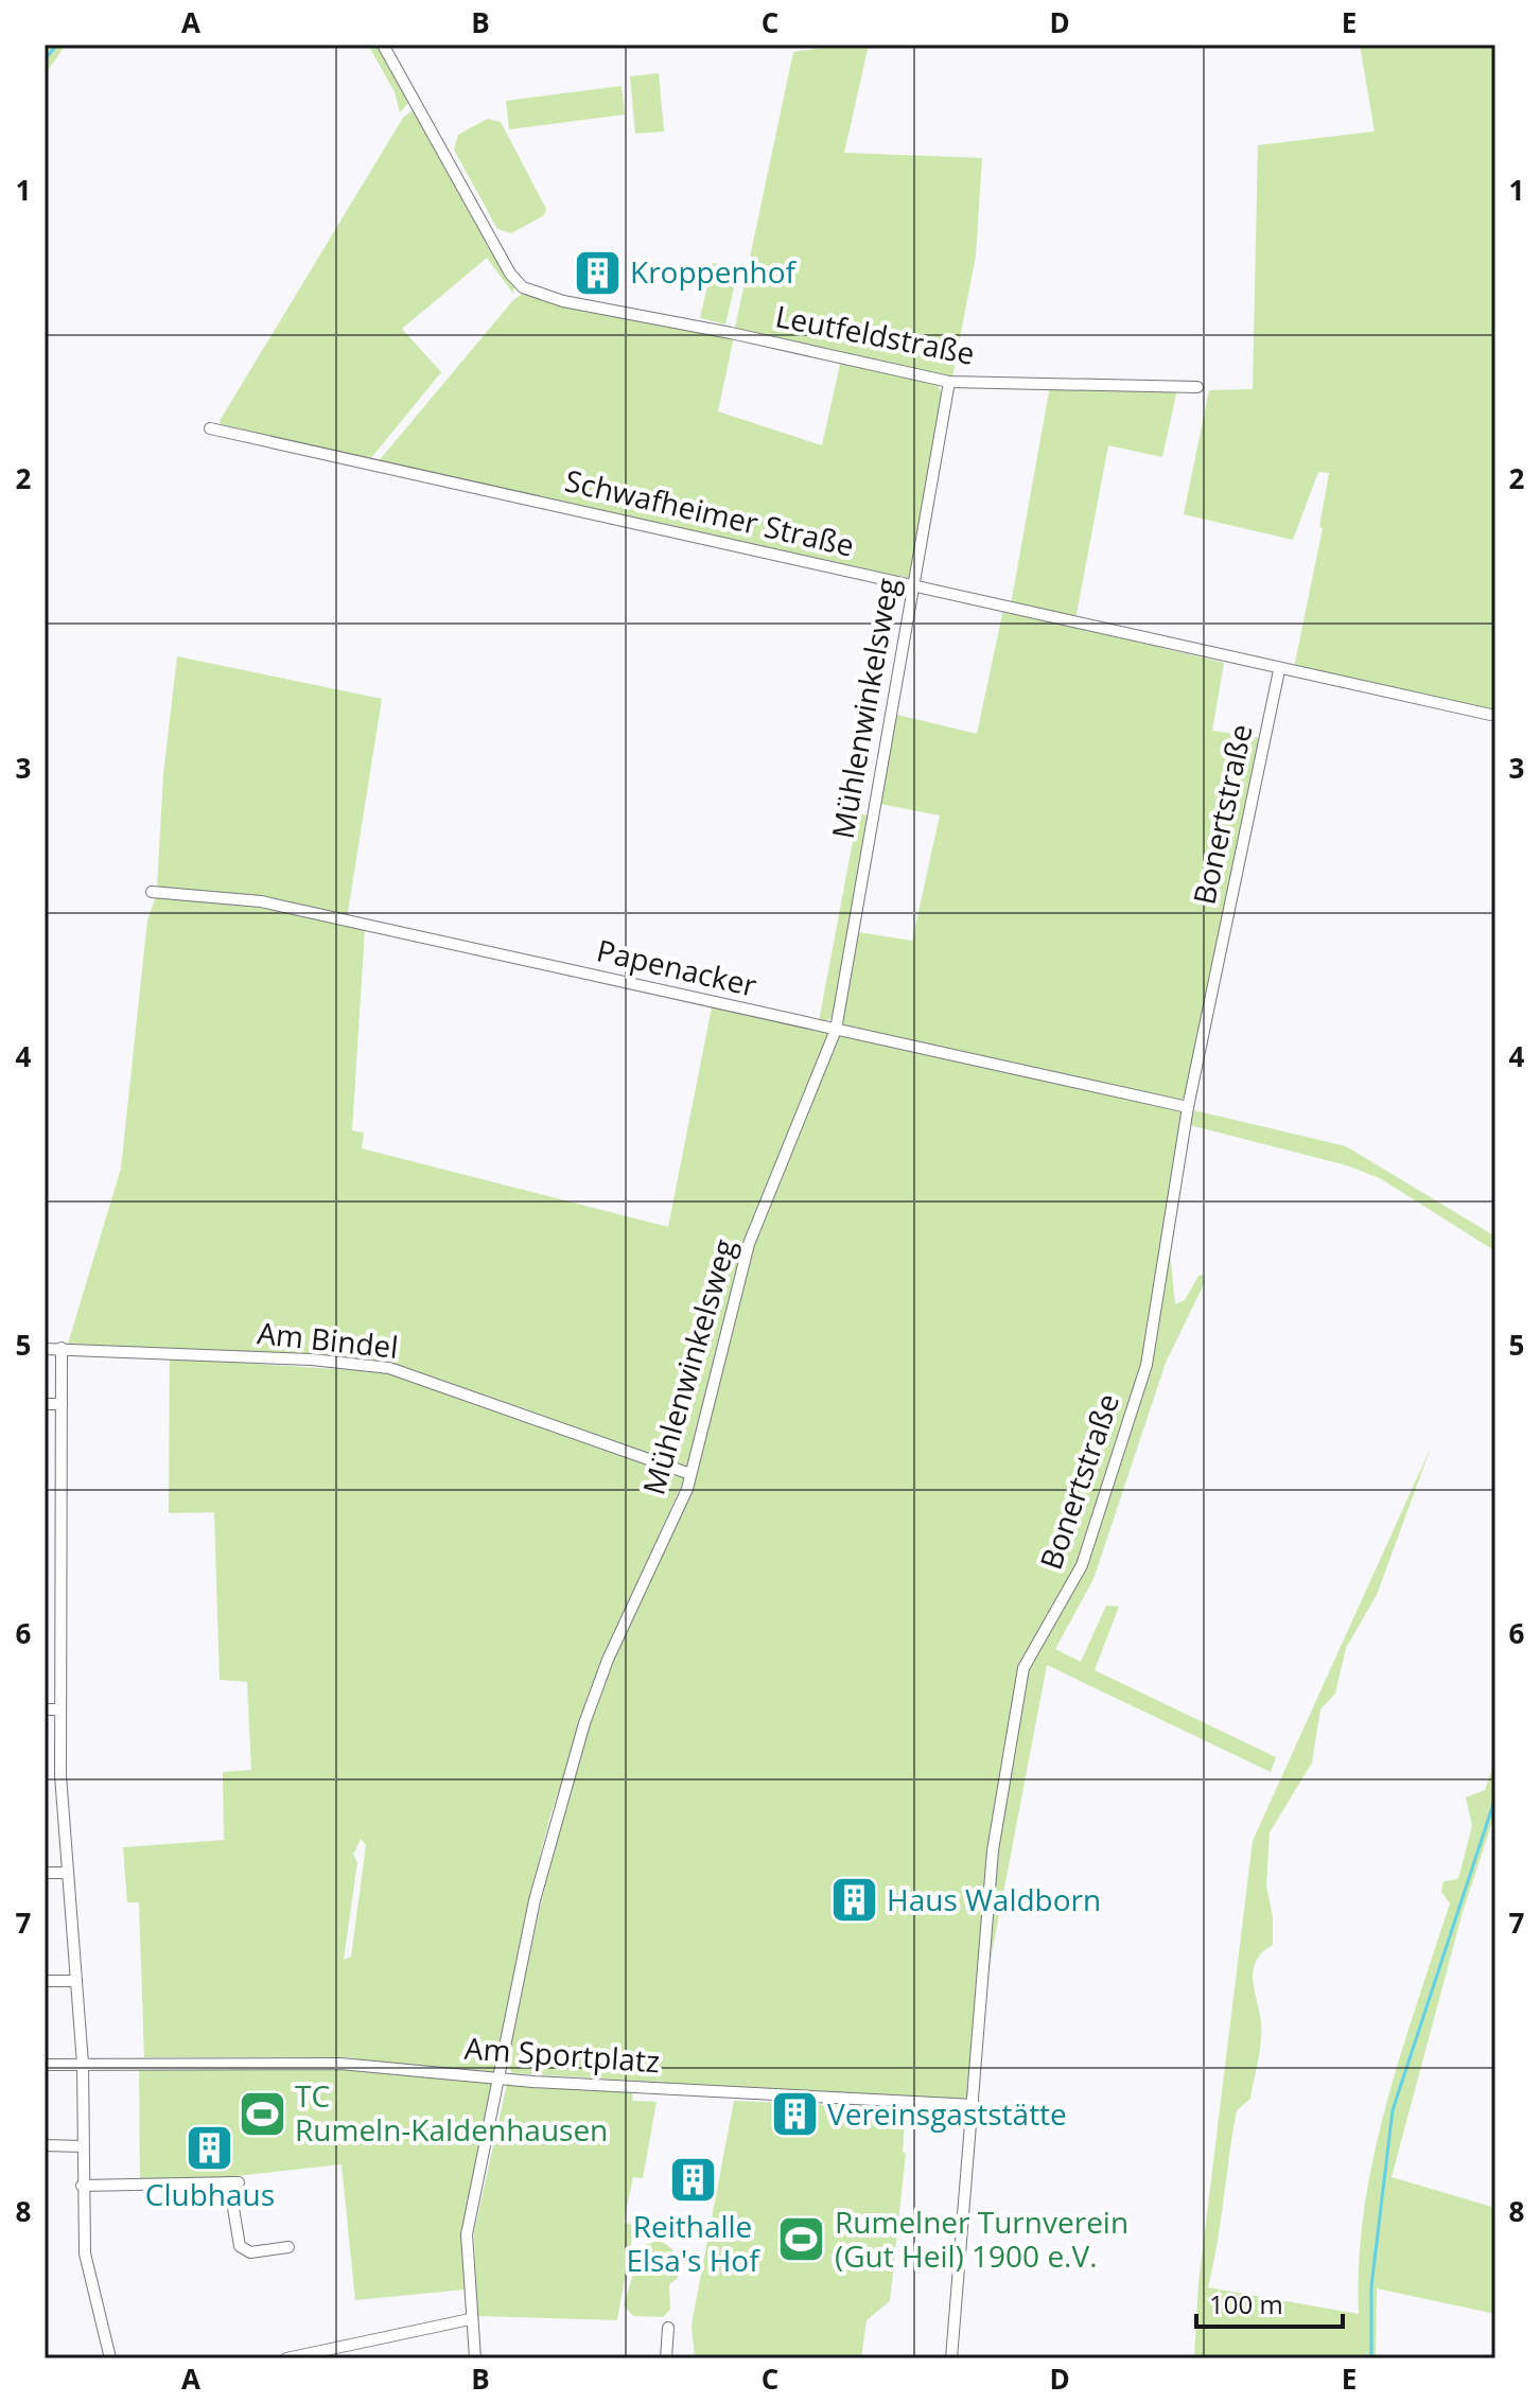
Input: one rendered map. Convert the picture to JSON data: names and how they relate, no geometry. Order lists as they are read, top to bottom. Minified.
{"streets":{"street":["Leutfeldstraße","Schwafheimer Straße","Mühlenwinkelsweg","Bonertstraße","Papenacker","Am Bindel","Am Sportplatz"]},"crossings":[["Leutfeldstraße","Mühlenwinkelsweg"],["Schwafheimer Straße","Mühlenwinkelsweg"],["Schwafheimer Straße","Bonertstraße"],["Mühlenwinkelsweg","Papenacker"],["Mühlenwinkelsweg","Am Bindel"],["Mühlenwinkelsweg","Am Sportplatz"],["Bonertstraße","Papenacker"],["Bonertstraße","Am Sportplatz"]],"places":{"building":["Kroppenhof","Haus Waldborn","Vereinsgaststätte","Clubhaus","Reithalle Elsa's Hof"],"sports":["TC Rumeln-Kaldenhausen","Rumelner Turnverein (Gut Heil) 1900 e.V."]},"scale_bar":"100 m","grid":{"columns":["A","B","C","D","E"],"rows":["1","2","3","4","5","6","7","8"]}}
